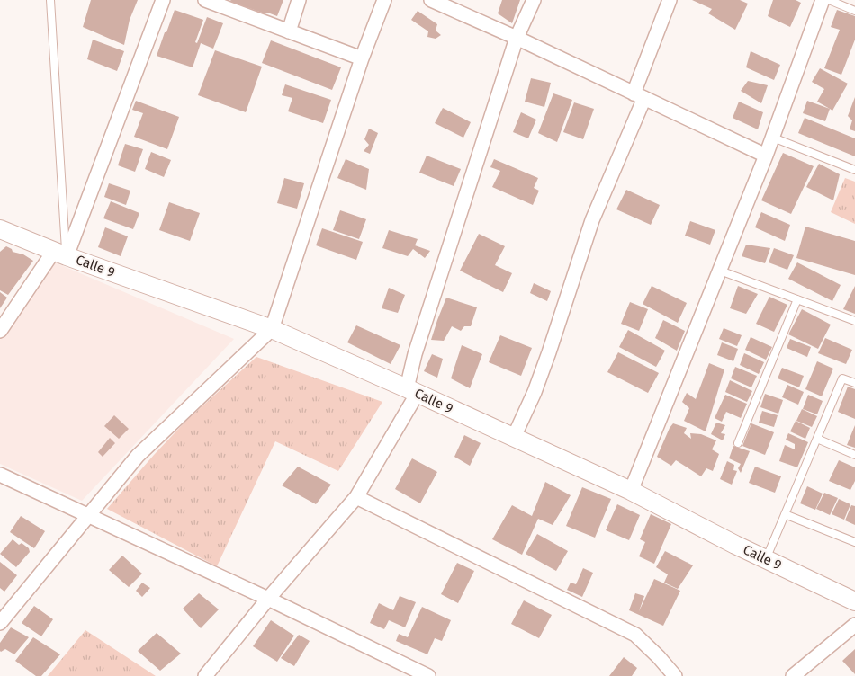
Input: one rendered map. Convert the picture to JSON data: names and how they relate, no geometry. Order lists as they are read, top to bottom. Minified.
{"streets":{"street":["Calle 9"]}}
